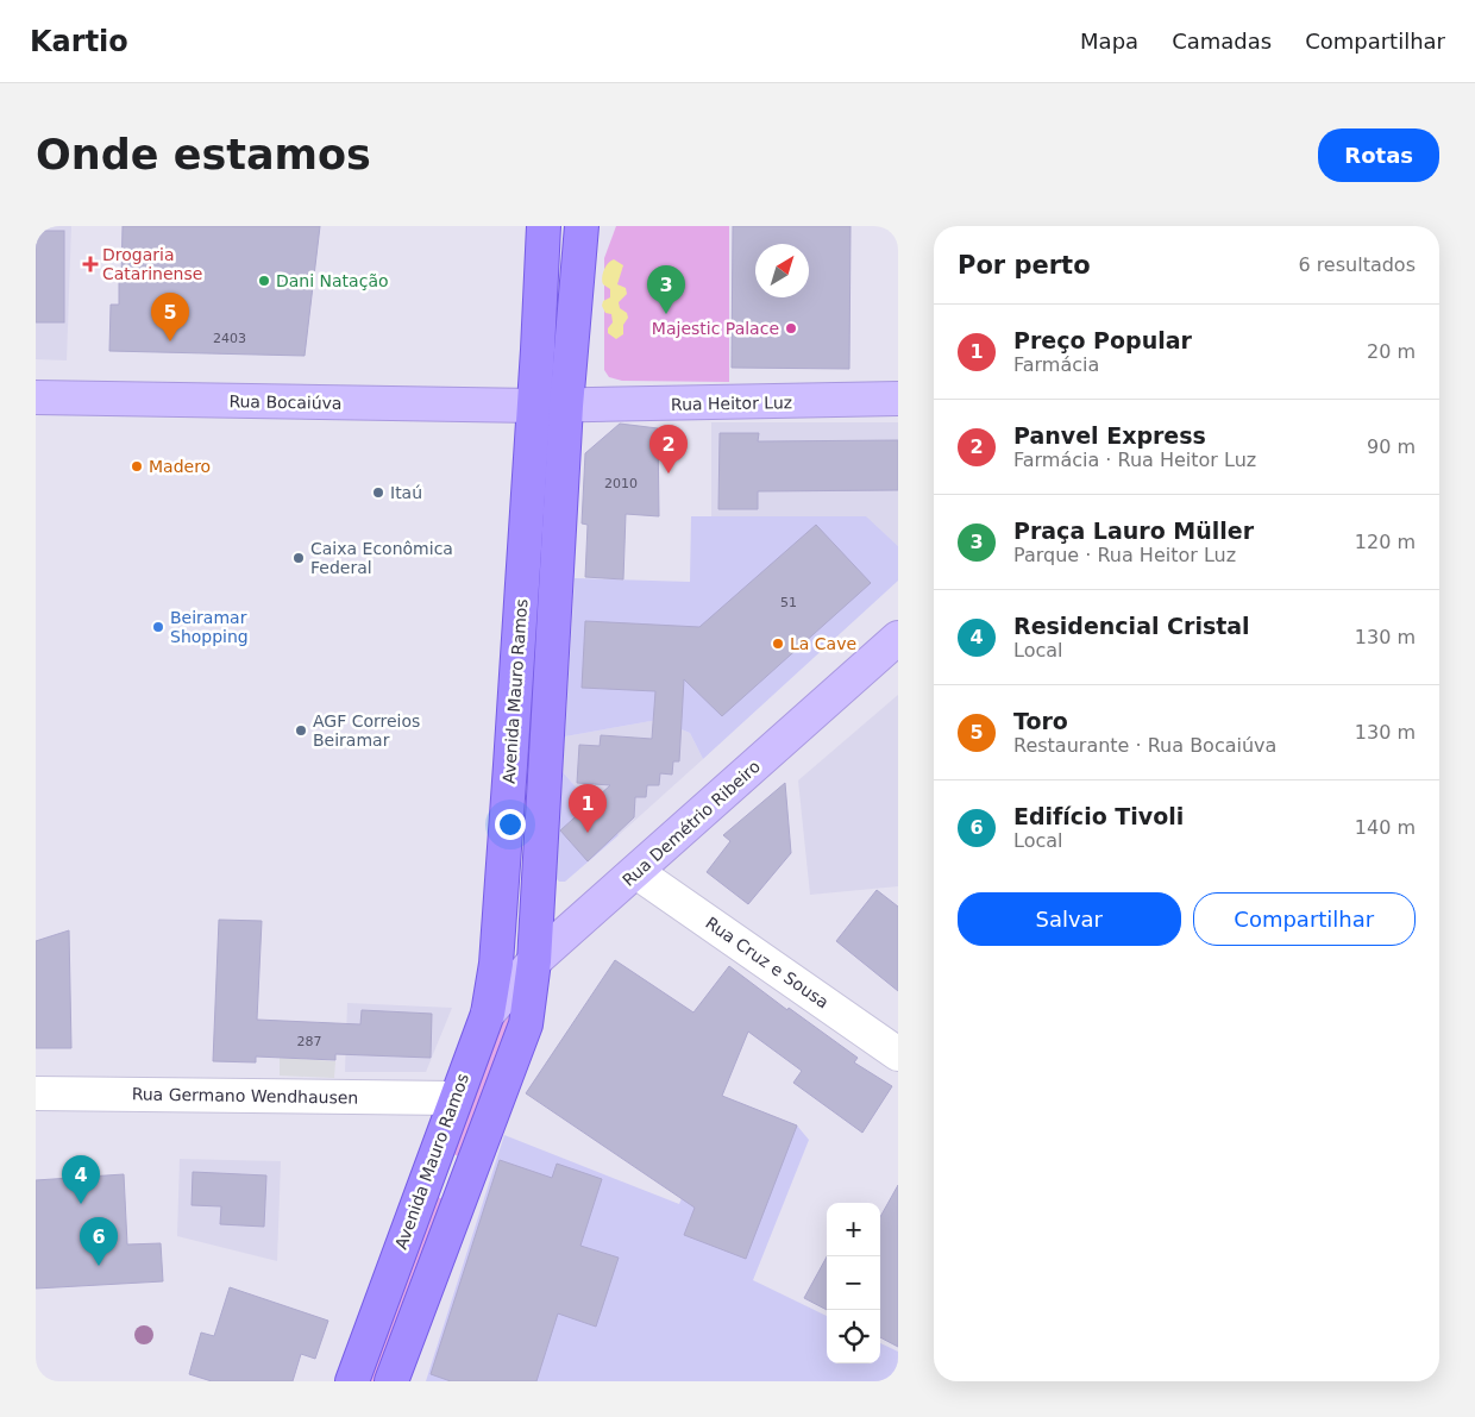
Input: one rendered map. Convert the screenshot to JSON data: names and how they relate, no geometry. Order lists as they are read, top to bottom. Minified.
{"streets":{"main road":["Rua Bocaiúva","Rua Heitor Luz","Avenida Mauro Ramos","Rua Demétrio Ribeiro"],"street":["Rua Cruz e Sousa","Rua Germano Wendhausen"]},"crossings":[["Rua Bocaiúva","Rua Heitor Luz"],["Rua Bocaiúva","Avenida Mauro Ramos"],["Rua Heitor Luz","Avenida Mauro Ramos"],["Avenida Mauro Ramos","Rua Demétrio Ribeiro"],["Avenida Mauro Ramos","Rua Germano Wendhausen"],["Rua Demétrio Ribeiro","Rua Cruz e Sousa"]],"places":{"health":["Drogaria Catarinense"],"other":["Dani Natação","Majestic Palace","Madero","Itaú","Caixa Econômica Federal","Beiramar Shopping","La Cave","AGF Correios Beiramar"]},"house_numbers":["2403","2010","51","287"],"north":"top right","page":{"header":"Kartio","nav":["Mapa","Camadas","Compartilhar"],"buttons":["Rotas",["Salvar","Compartilhar"]],"title":"Onde estamos","heading":["Por perto","6 resultados"],"pins":["3","5","2","1","4","6"],"list":[{"mark":"1","name":"Preço Popular","note":"Farmácia","value":"20 m"},{"mark":"2","name":"Panvel Express","note":"Farmácia · Rua Heitor Luz","value":"90 m"},{"mark":"3","name":"Praça Lauro Müller","note":"Parque · Rua Heitor Luz","value":"120 m"},{"mark":"4","name":"Residencial Cristal","note":"Local","value":"130 m"},{"mark":"5","name":"Toro","note":"Restaurante · Rua Bocaiúva","value":"130 m"},{"mark":"6","name":"Edifício Tivoli","note":"Local","value":"140 m"}],"map_buttons":["+","−"]}}
